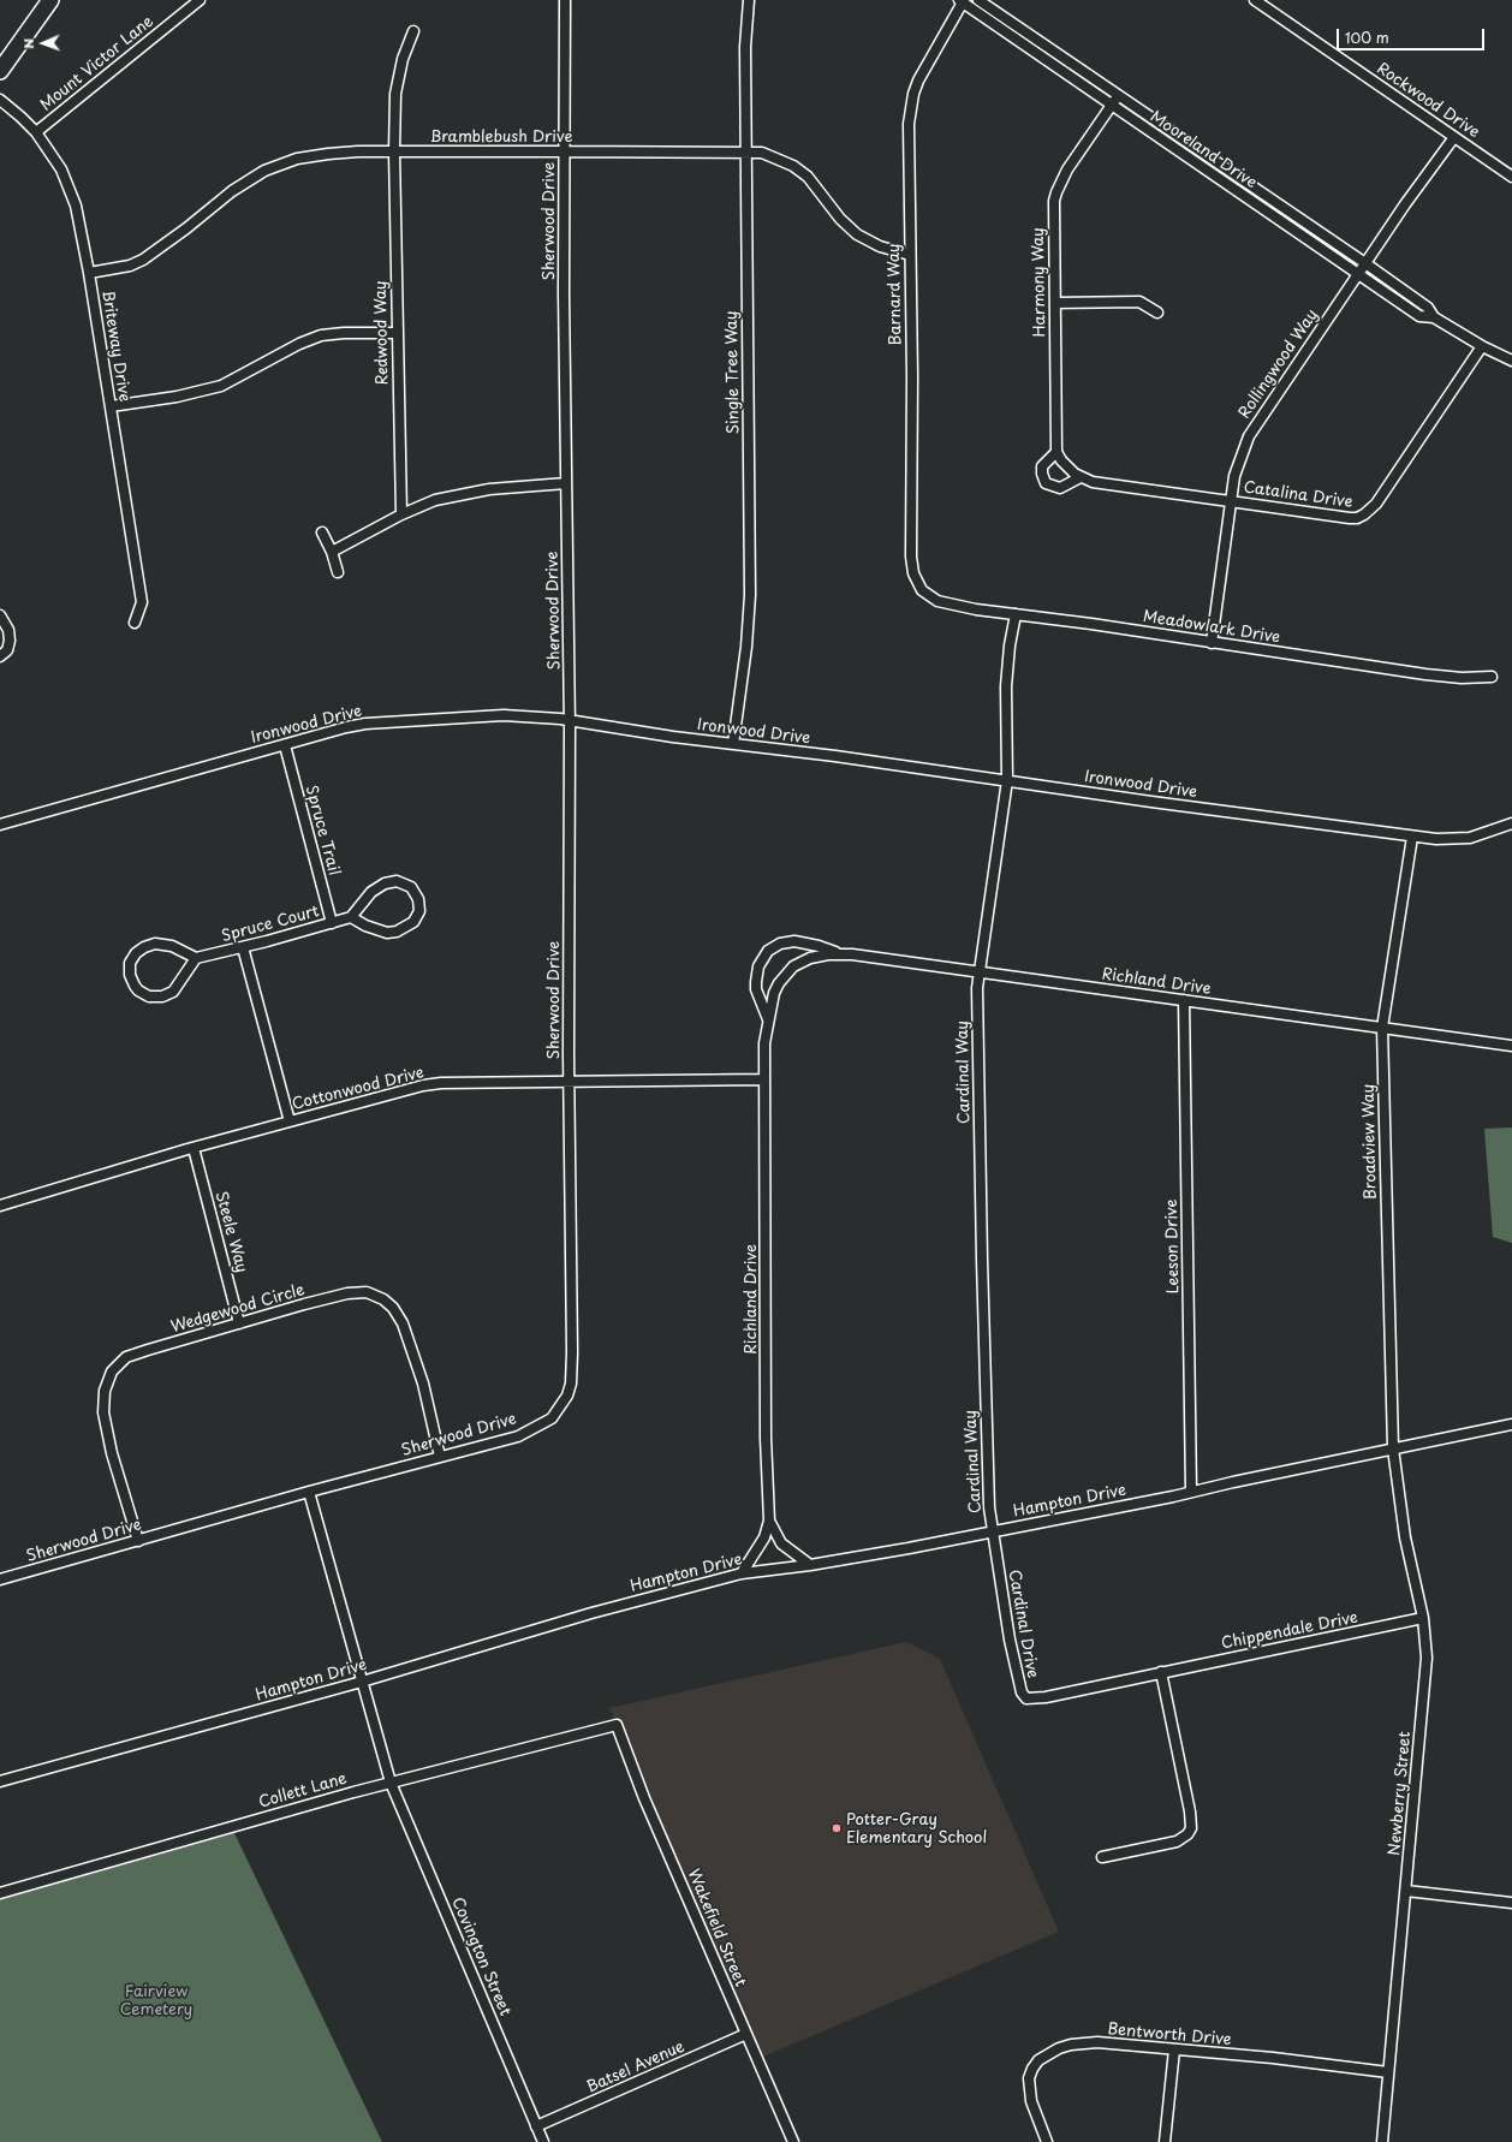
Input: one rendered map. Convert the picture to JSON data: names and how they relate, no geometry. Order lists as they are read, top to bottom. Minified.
{"streets":{"street":["Mount Victor Lane","Rockwood Drive","Bramblebush Drive","Mooreland Drive","Sherwood Drive","Harmony Way","Barnard Way","Redwood Way","Briteway Drive","Rollingwood Way","Single Tree Way","Catalina Drive","Meadowlark Drive","Ironwood Drive","Spruce Trail","Spruce Court","Richland Drive","Cardinal Way","Cottonwood Drive","Broadview Way","Steele Way","Leeson Drive","Wedgewood Circle","Hampton Drive","Cardinal Drive","Chippendale Drive","Collett Lane","Newberry Street","Wakefield Street","Covington Street","Bentworth Drive","Batsel Avenue"]},"crossings":[["Mount Victor Lane","Briteway Drive"],["Rockwood Drive","Rollingwood Way"],["Bramblebush Drive","Sherwood Drive"],["Bramblebush Drive","Barnard Way"],["Bramblebush Drive","Redwood Way"],["Bramblebush Drive","Briteway Drive"],["Bramblebush Drive","Single Tree Way"],["Mooreland Drive","Harmony Way"],["Mooreland Drive","Barnard Way"],["Mooreland Drive","Rollingwood Way"],["Mooreland Drive","Catalina Drive"],["Sherwood Drive","Ironwood Drive"],["Sherwood Drive","Cottonwood Drive"],["Sherwood Drive","Wedgewood Circle"],["Sherwood Drive","Covington Street"],["Barnard Way","Meadowlark Drive"],["Rollingwood Way","Catalina Drive"],["Rollingwood Way","Meadowlark Drive"],["Single Tree Way","Ironwood Drive"],["Meadowlark Drive","Cardinal Way"],["Ironwood Drive","Spruce Trail"],["Ironwood Drive","Cardinal Way"],["Ironwood Drive","Broadview Way"],["Spruce Trail","Spruce Court"],["Richland Drive","Cardinal Way"],["Richland Drive","Cottonwood Drive"],["Richland Drive","Broadview Way"],["Richland Drive","Leeson Drive"],["Richland Drive","Hampton Drive"],["Cardinal Way","Hampton Drive"],["Cardinal Way","Cardinal Drive"],["Cottonwood Drive","Steele Way"],["Broadview Way","Hampton Drive"],["Broadview Way","Newberry Street"],["Steele Way","Wedgewood Circle"],["Leeson Drive","Hampton Drive"],["Hampton Drive","Cardinal Drive"],["Hampton Drive","Newberry Street"],["Hampton Drive","Covington Street"],["Cardinal Drive","Chippendale Drive"],["Chippendale Drive","Newberry Street"],["Collett Lane","Wakefield Street"],["Collett Lane","Covington Street"],["Newberry Street","Bentworth Drive"],["Wakefield Street","Batsel Avenue"],["Covington Street","Batsel Avenue"]],"parks":["Fairview Cemetery"],"places":["Potter-Gray Elementary School"],"scale_bar":"100 m","north":"left"}
